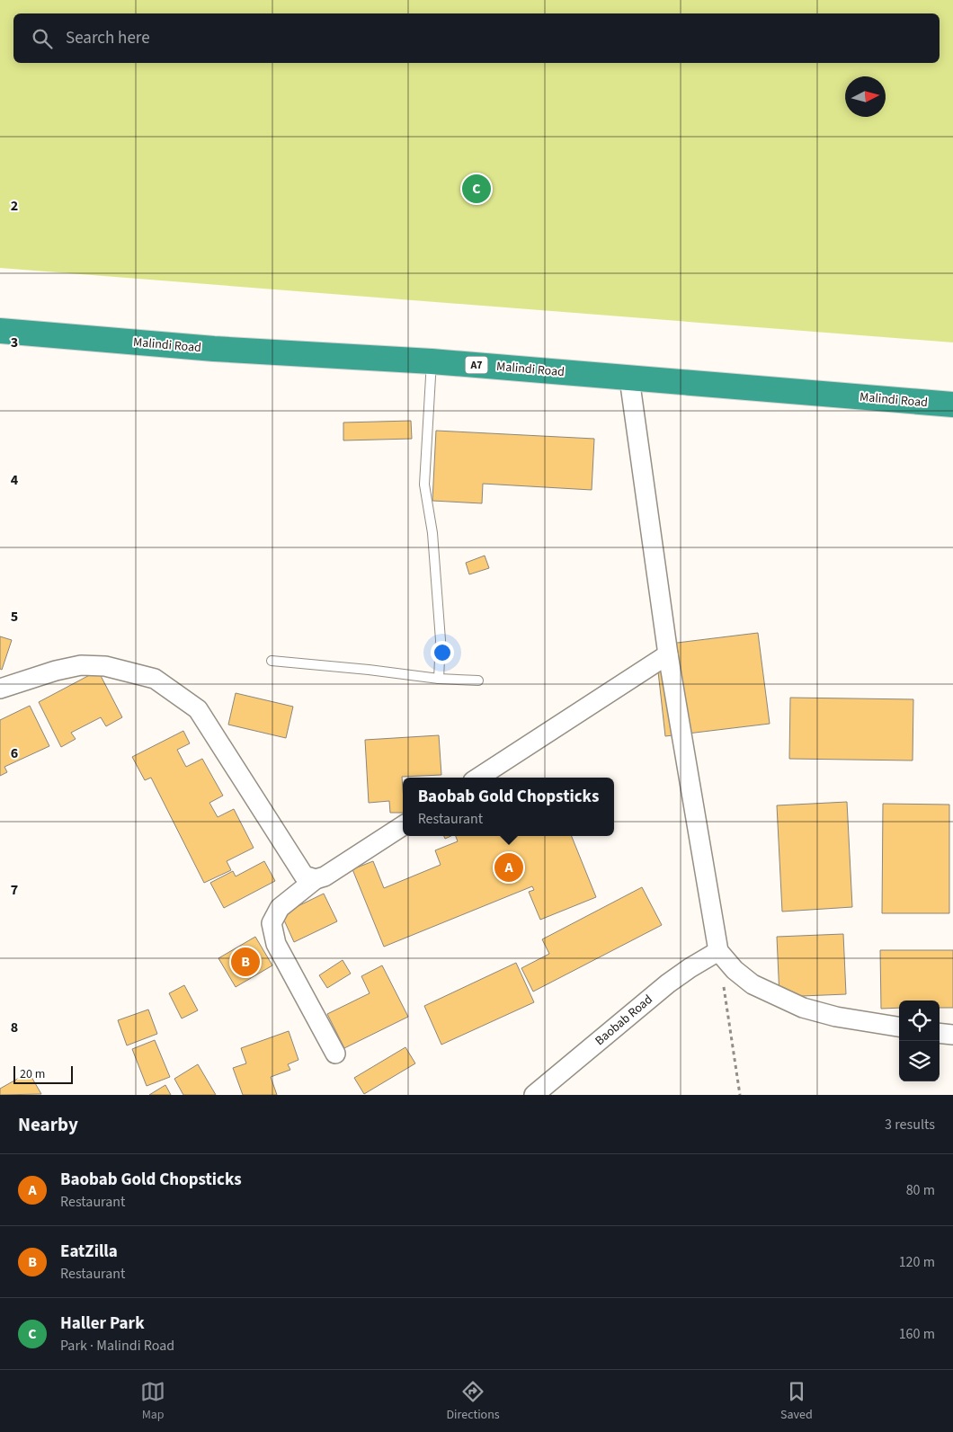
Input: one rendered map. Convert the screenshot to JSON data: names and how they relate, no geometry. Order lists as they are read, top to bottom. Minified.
{"streets":{"highway":["Malindi Road","A7"],"street":["Baobab Road"]},"scale_bar":"20 m","north":"right","page":{"search":"Search here","pins":["C","A","B"],"popup":["Baobab Gold Chopsticks","Restaurant"],"scale":"20 m","heading":["Nearby","3 results"],"list":[{"mark":"A","name":"Baobab Gold Chopsticks","note":"Restaurant","value":"80 m"},{"mark":"B","name":"EatZilla","note":"Restaurant","value":"120 m"},{"mark":"C","name":"Haller Park","note":"Park · Malindi Road","value":"160 m"}],"nav":["Map","Directions","Saved"]},"grid":{"rows":["2","3","4","5","6","7","8"]}}
